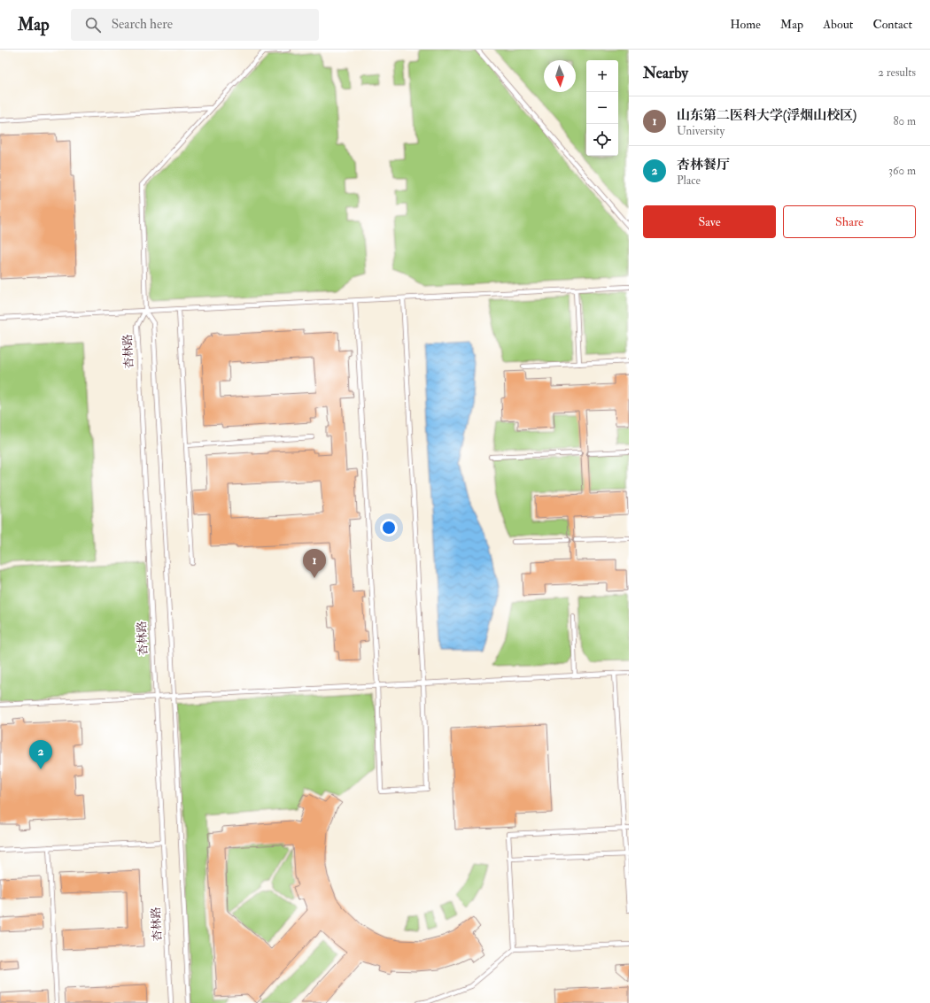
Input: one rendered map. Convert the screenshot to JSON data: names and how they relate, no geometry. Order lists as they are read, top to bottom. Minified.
{"streets":{"lane":["杏林路"]},"north":"bottom","page":{"header":"Map","search":"Search here","nav":["Home","Map","About","Contact"],"heading":["Nearby","2 results"],"map_buttons":["+","−"],"list":[{"mark":"1","name":"山东第二医科大学(浮烟山校区)","note":"University","value":"80 m"},{"mark":"2","name":"杏林餐厅","note":"Place","value":"360 m"}],"buttons":["Save","Share"],"pins":["1","2"]}}
